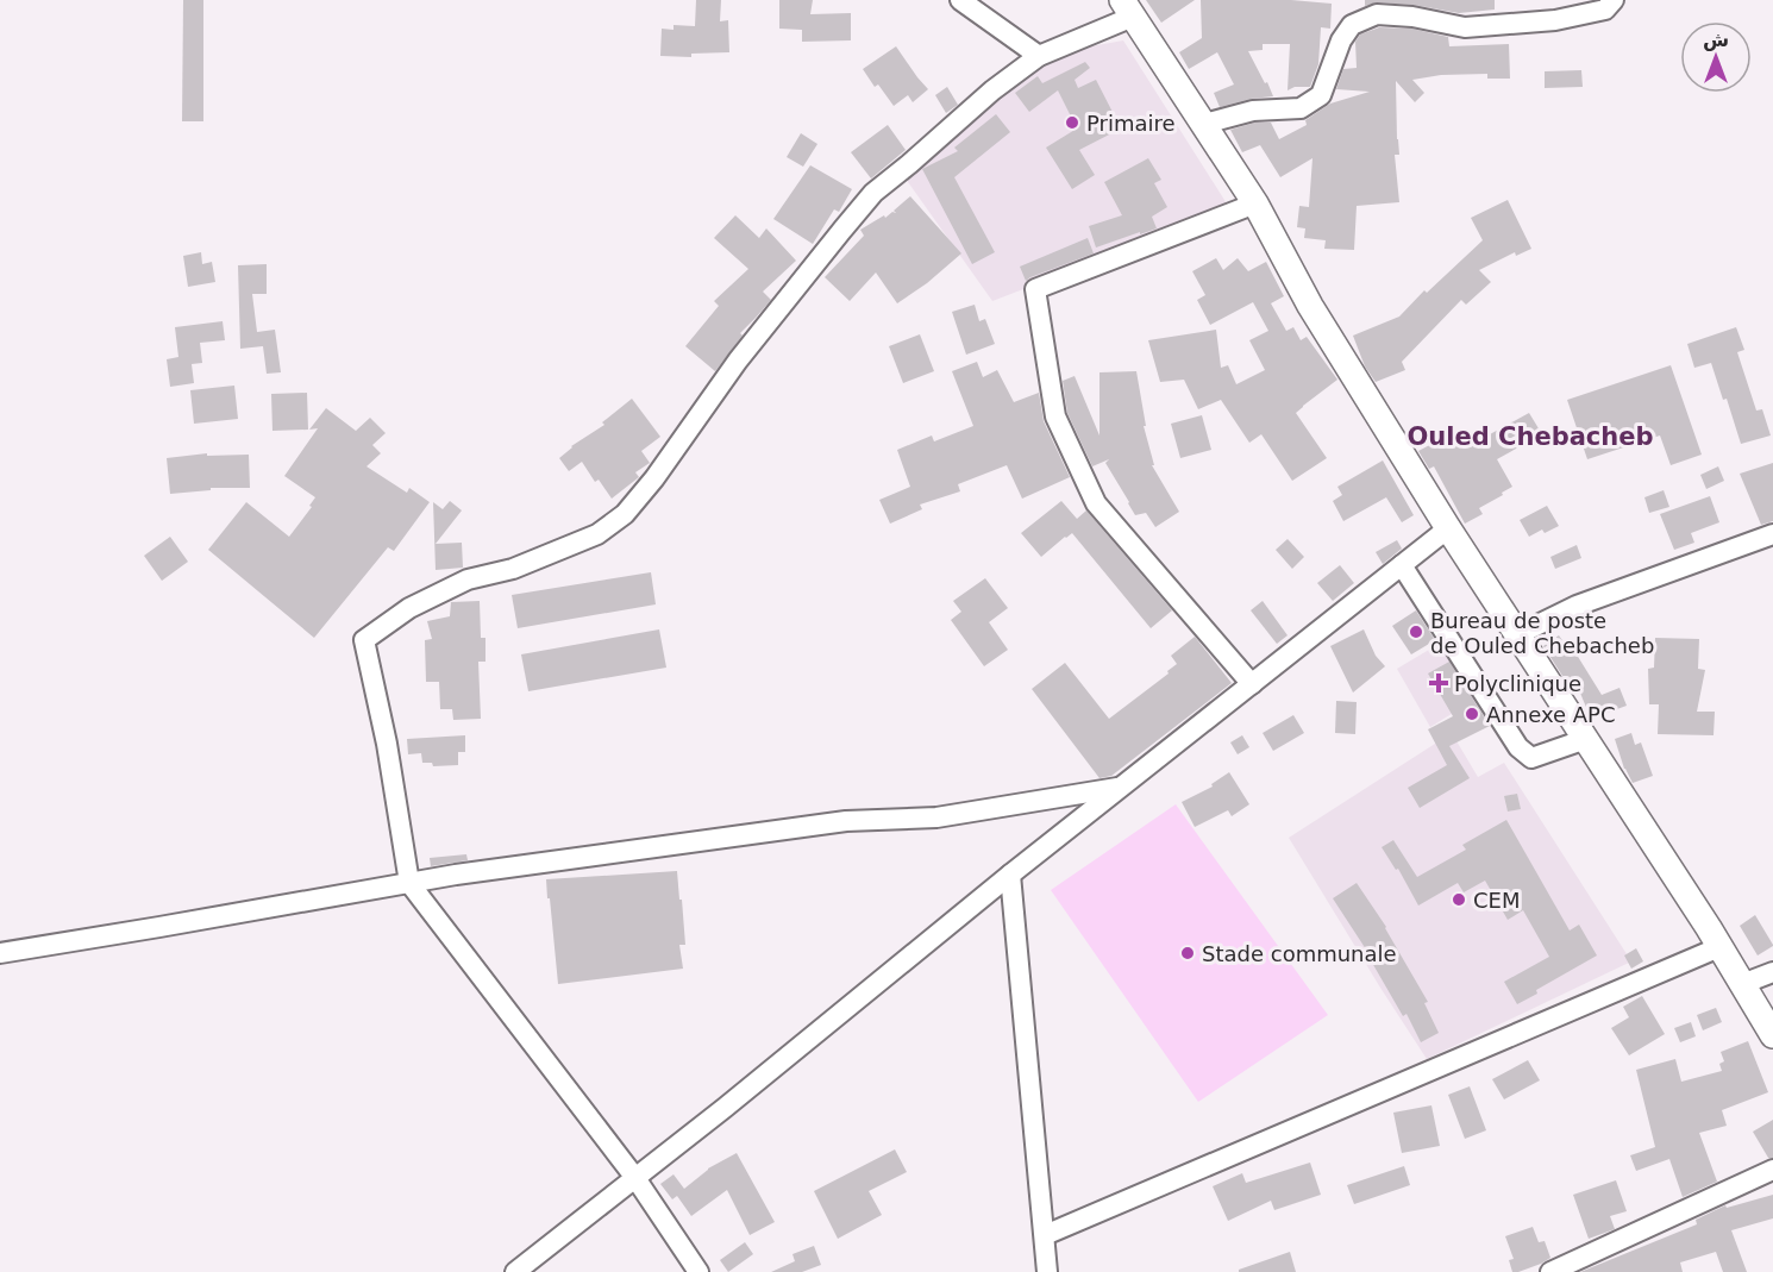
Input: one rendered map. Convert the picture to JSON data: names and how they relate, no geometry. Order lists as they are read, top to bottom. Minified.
{"districts":["Ouled Chebacheb"],"places":{"other":["Primaire","Bureau de poste de Ouled Chebacheb","Annexe APC","CEM","Stade communale"],"health":["Polyclinique"]},"north":"top"}
